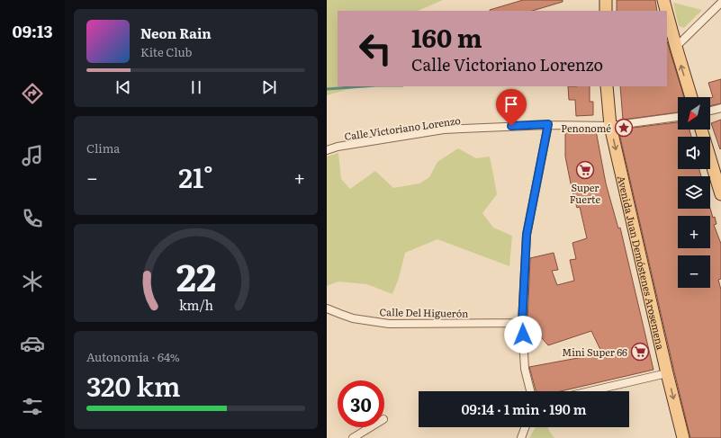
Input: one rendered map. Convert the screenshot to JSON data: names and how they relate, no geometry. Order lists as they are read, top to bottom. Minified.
{"streets":{"main road":["Avenida Juan Demóstenes Arosemena"],"street":["Calle Victoriano Lorenzo","Calle Del Higuerón"]},"crossings":[["Calle Victoriano Lorenzo","Avenida Juan Demóstenes Arosemena"]],"one_way":["Avenida Juan Demóstenes Arosemena"],"places":{"place":["Penonomé"],"supermarket":["Super Fuerte","Mini Super 66"]},"north":"bottom left","page":{"tabs":"09:13","turn":["160 m","Calle Victoriano Lorenzo"],"song":["Neon Rain","Kite Club"],"map_buttons":["+","−"],"tile":["Clima",["Autonomía · 64%","320 km"]],"heat":["−","21°","+"],"limit":"30","trip":"09:14 · 1 min · 190 m","gauge":["22","km/h"]}}
